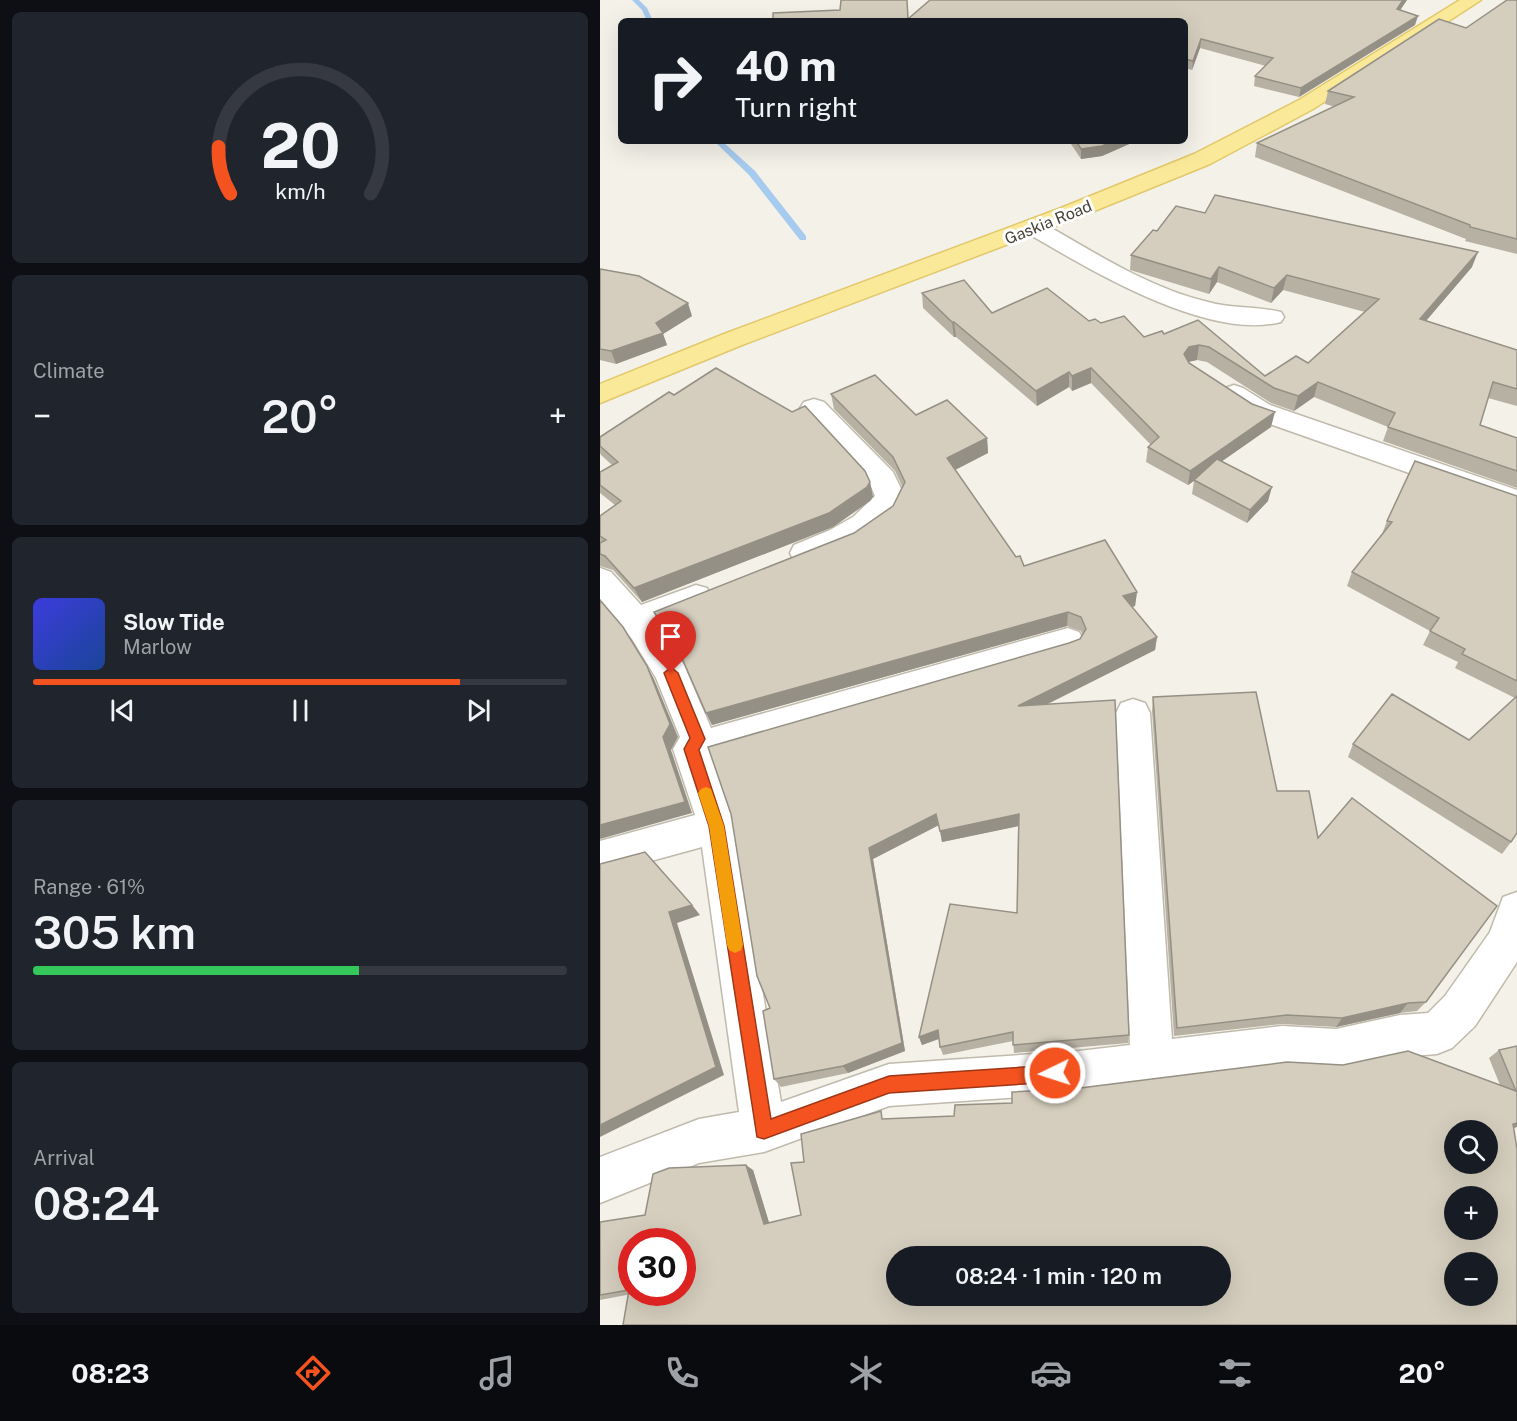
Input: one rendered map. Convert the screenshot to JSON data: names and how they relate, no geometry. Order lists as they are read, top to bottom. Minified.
{"streets":{"main road":["Gaskia Road"]},"page":{"turn":["40 m","Turn right"],"tile":["Climate",["Range · 61%","305 km"],["Arrival","08:24"]],"heat":["−","20°","+"],"song":["Slow Tide","Marlow"],"map_buttons":["+","−"],"limit":"30","trip":"08:24 · 1 min · 120 m","tabs":["08:23","20°"],"gauge":["20","km/h"]}}
